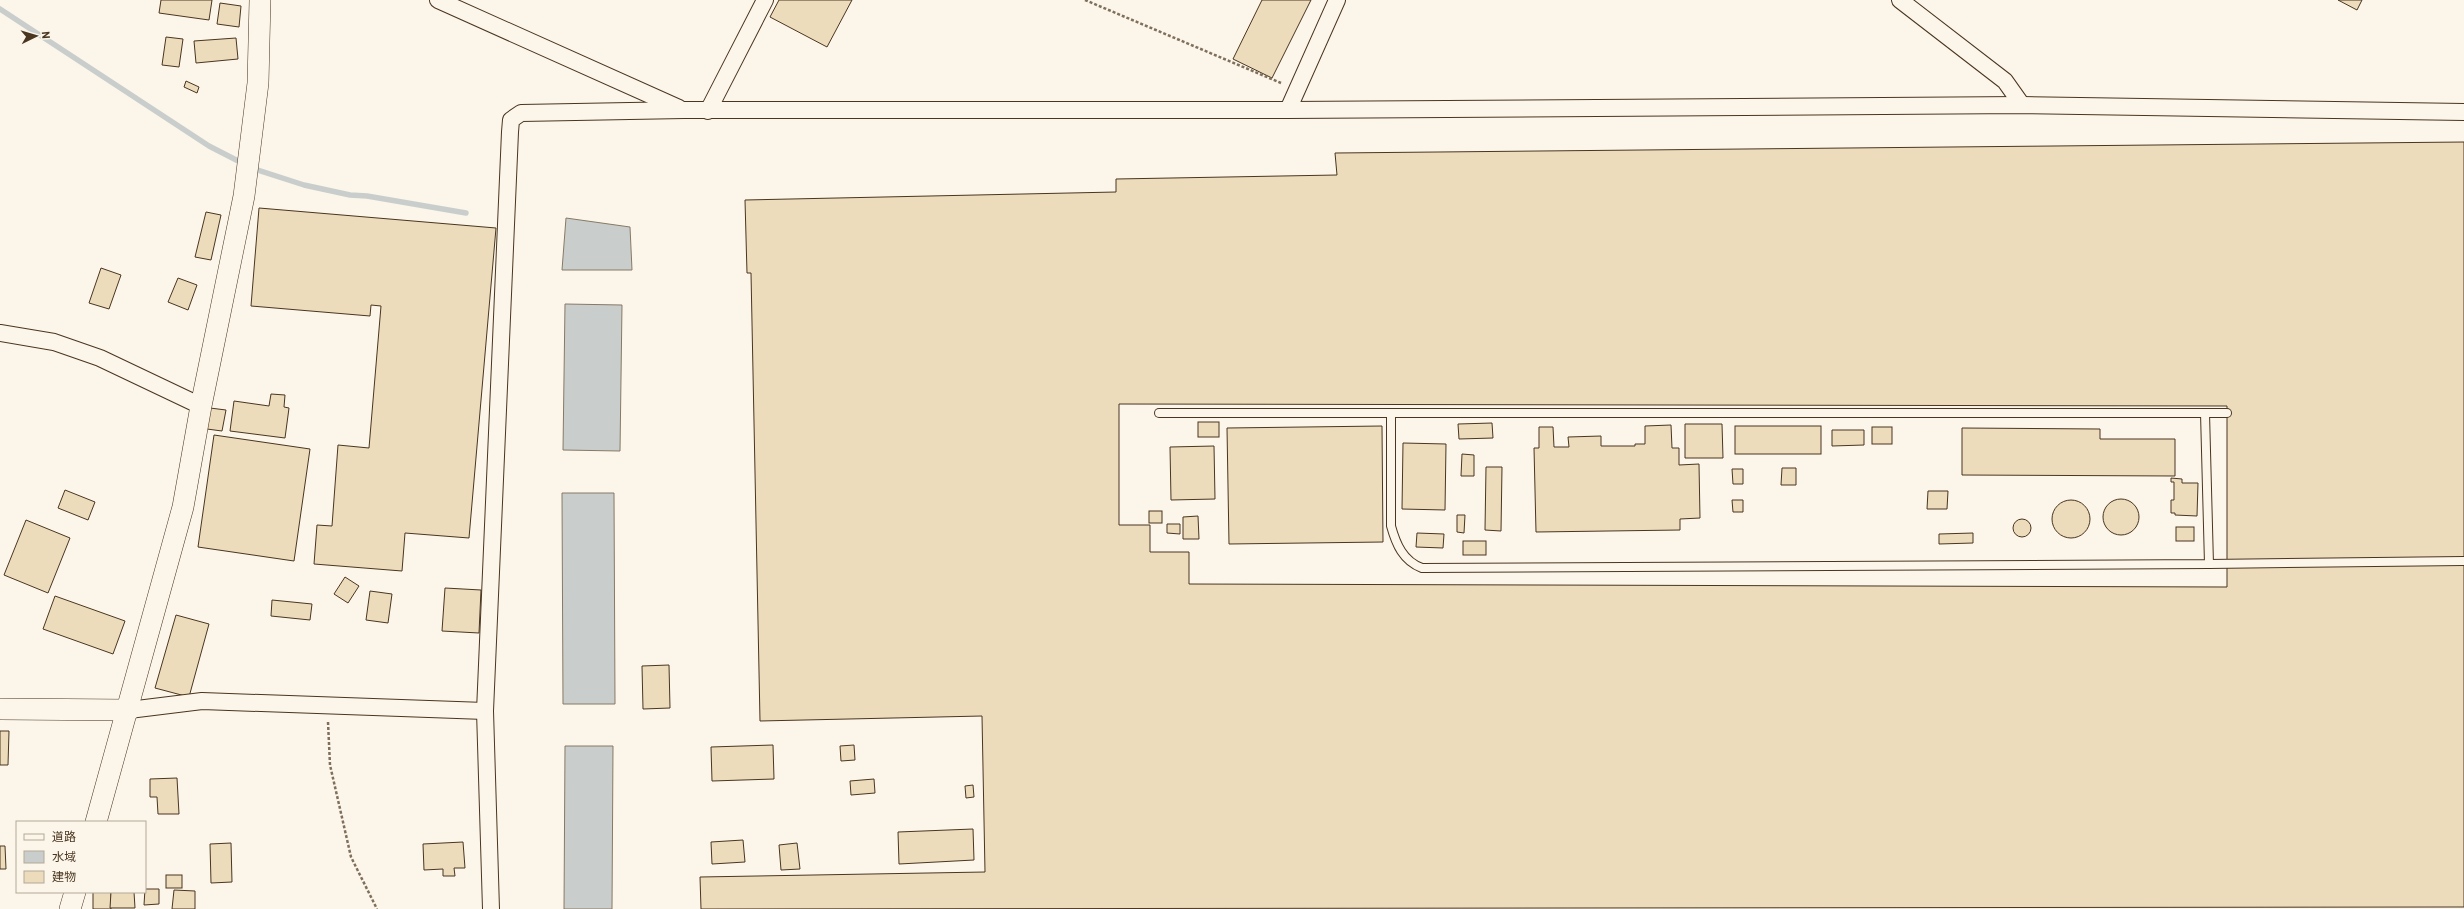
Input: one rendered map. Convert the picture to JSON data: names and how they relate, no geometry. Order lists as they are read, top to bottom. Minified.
{"legend":["道路","水域","建物"],"north":"right"}
